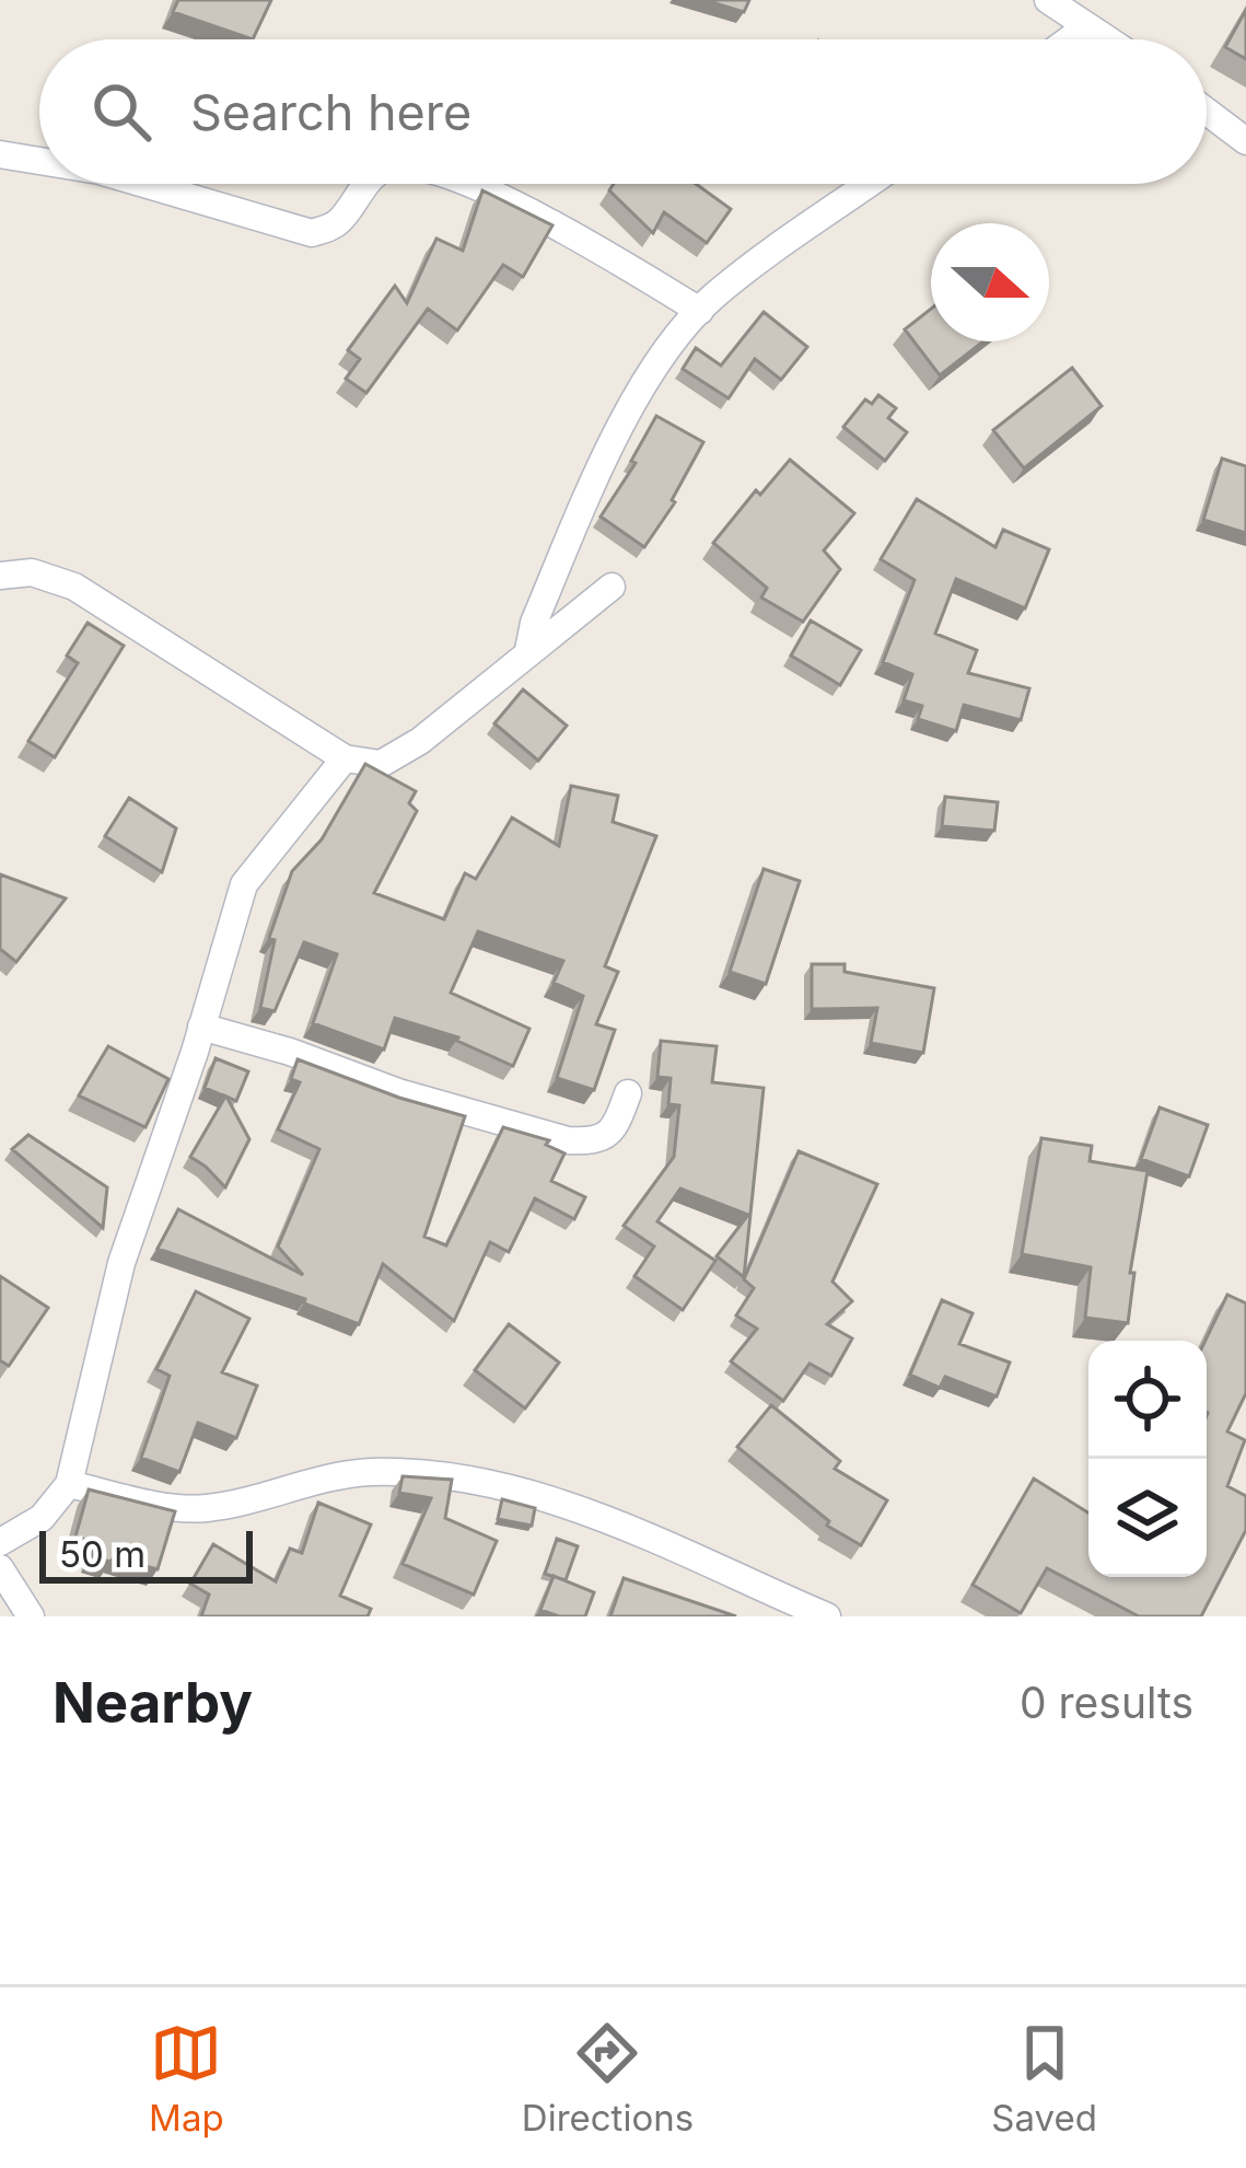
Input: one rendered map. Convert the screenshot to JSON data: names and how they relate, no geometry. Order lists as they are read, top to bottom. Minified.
{"scale_bar":"50 m","north":"right","page":{"search":"Search here","scale":"50 m","heading":["Nearby","0 results"],"nav":["Map","Directions","Saved"]}}
